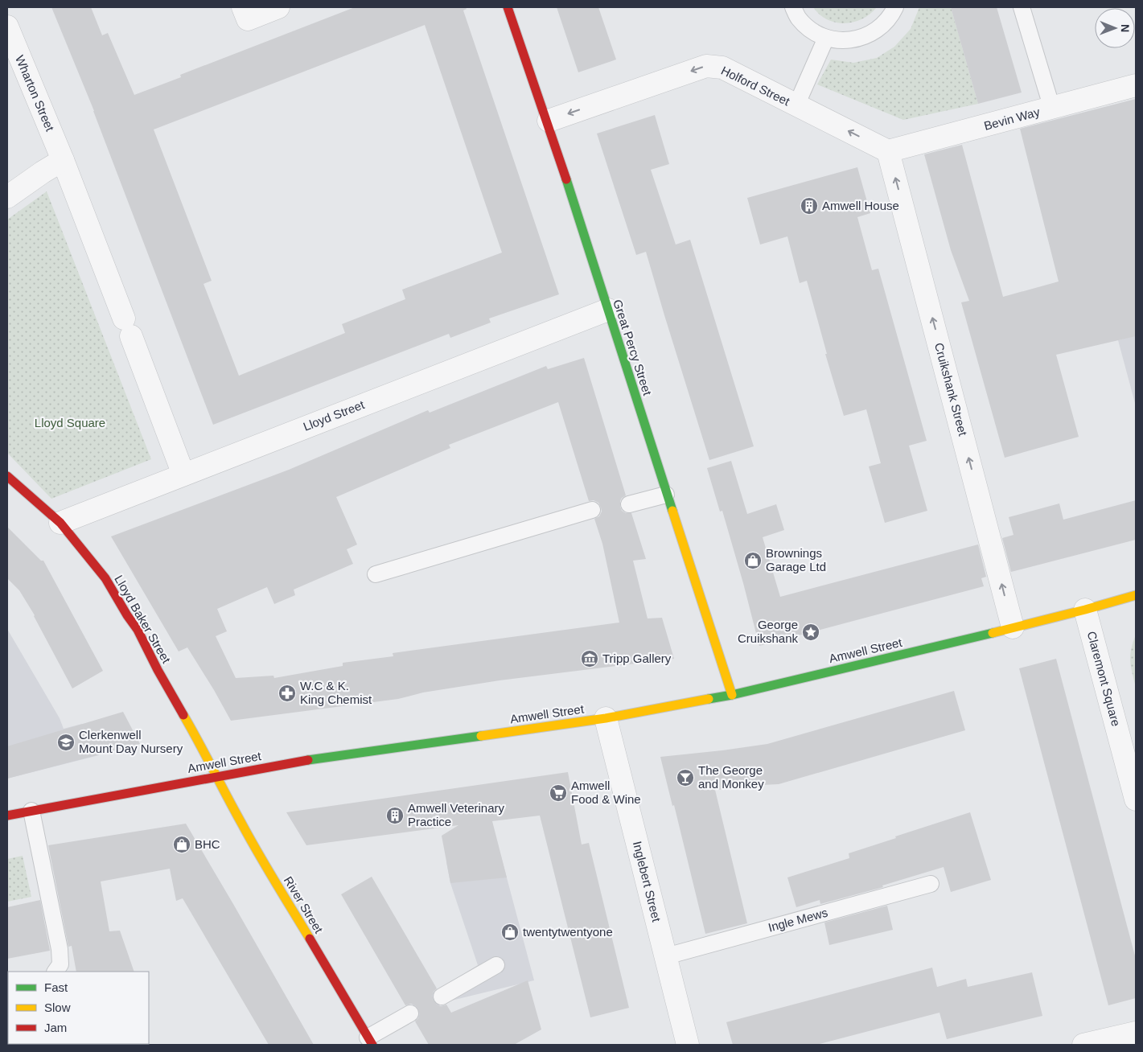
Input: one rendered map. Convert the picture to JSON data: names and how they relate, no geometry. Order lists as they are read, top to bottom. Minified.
{"streets":{"street":["Holford Street","Wharton Street","Bevin Way","Great Percy Street","Cruikshank Street","Lloyd Street","Lloyd Baker Street","Amwell Street","Claremont Square","Inglebert Street","River Street"],"lane":["Ingle Mews"]},"crossings":[["Holford Street","Bevin Way"],["Holford Street","Great Percy Street"],["Holford Street","Cruikshank Street"],["Bevin Way","Cruikshank Street"],["Great Percy Street","Lloyd Street"],["Great Percy Street","Amwell Street"],["Cruikshank Street","Amwell Street"],["Lloyd Street","Lloyd Baker Street"],["Lloyd Baker Street","Amwell Street"],["Lloyd Baker Street","River Street"],["Amwell Street","Claremont Square"],["Amwell Street","Inglebert Street"],["Amwell Street","River Street"],["Inglebert Street","Ingle Mews"]],"one_way":["Holford Street","Cruikshank Street"],"parks":["Lloyd Square"],"places":{"building":["Amwell House","Amwell Veterinary Practice"],"shop":["Brownings Garage Ltd","BHC","twentytwentyone"],"place":["George Cruikshank"],"museum":["Tripp Gallery"],"pharmacy":["W.C & K. King Chemist"],"school or university":["Clerkenwell Mount Day Nursery"],"bar":["The George and Monkey"],"supermarket":["Amwell Food & Wine"]},"legend":["Fast","Slow","Jam"],"north":"right"}
